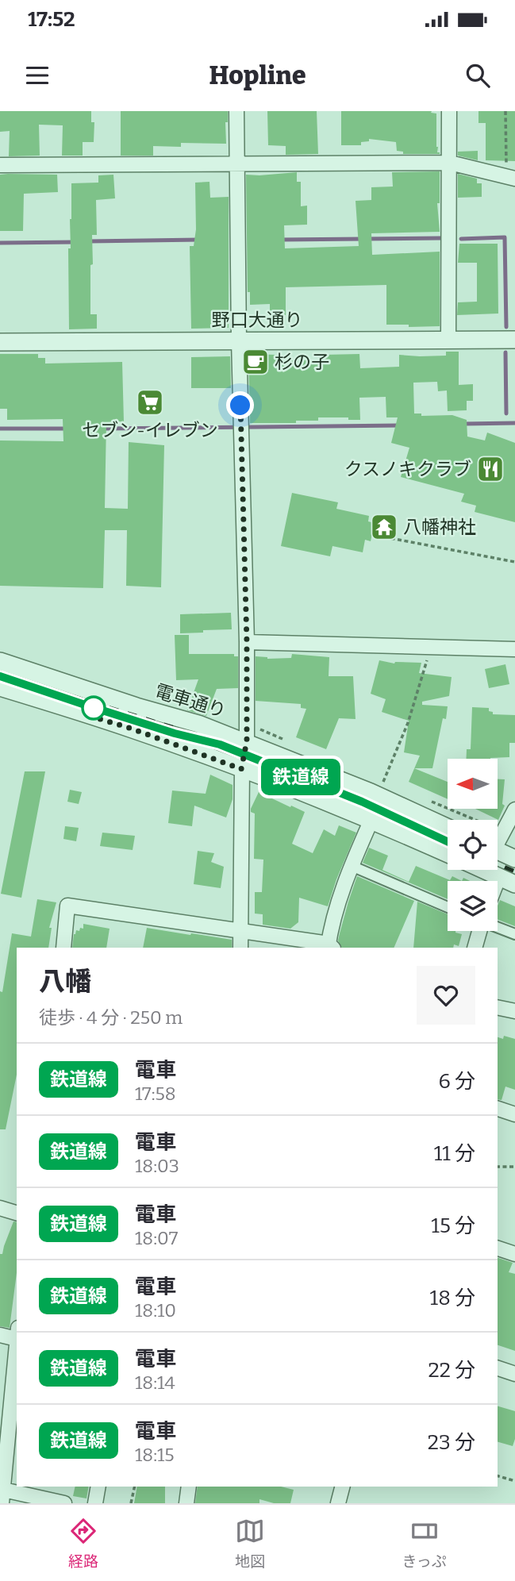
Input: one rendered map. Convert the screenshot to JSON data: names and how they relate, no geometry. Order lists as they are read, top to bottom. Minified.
{"streets":{"street":["野口大通り","電車通り"]},"places":{"cafe":["杉の子"],"supermarket":["セブン-イレブン"],"restaurant":["クスノキクラブ"],"temple":["八幡神社"]},"north":"left","page":{"status":"17:52","header":"Hopline","on_map":"鉄道線","heading":["八幡","徒歩 · 4 分 · 250 m"],"list":[{"mark":"鉄道線","name":"電車","note":"17:58","value":"6 分"},{"mark":"鉄道線","name":"電車","note":"18:03","value":"11 分"},{"mark":"鉄道線","name":"電車","note":"18:07","value":"15 分"},{"mark":"鉄道線","name":"電車","note":"18:10","value":"18 分"},{"mark":"鉄道線","name":"電車","note":"18:14","value":"22 分"},{"mark":"鉄道線","name":"電車","note":"18:15","value":"23 分"}],"tabs":["経路","地図","きっぷ"]}}
